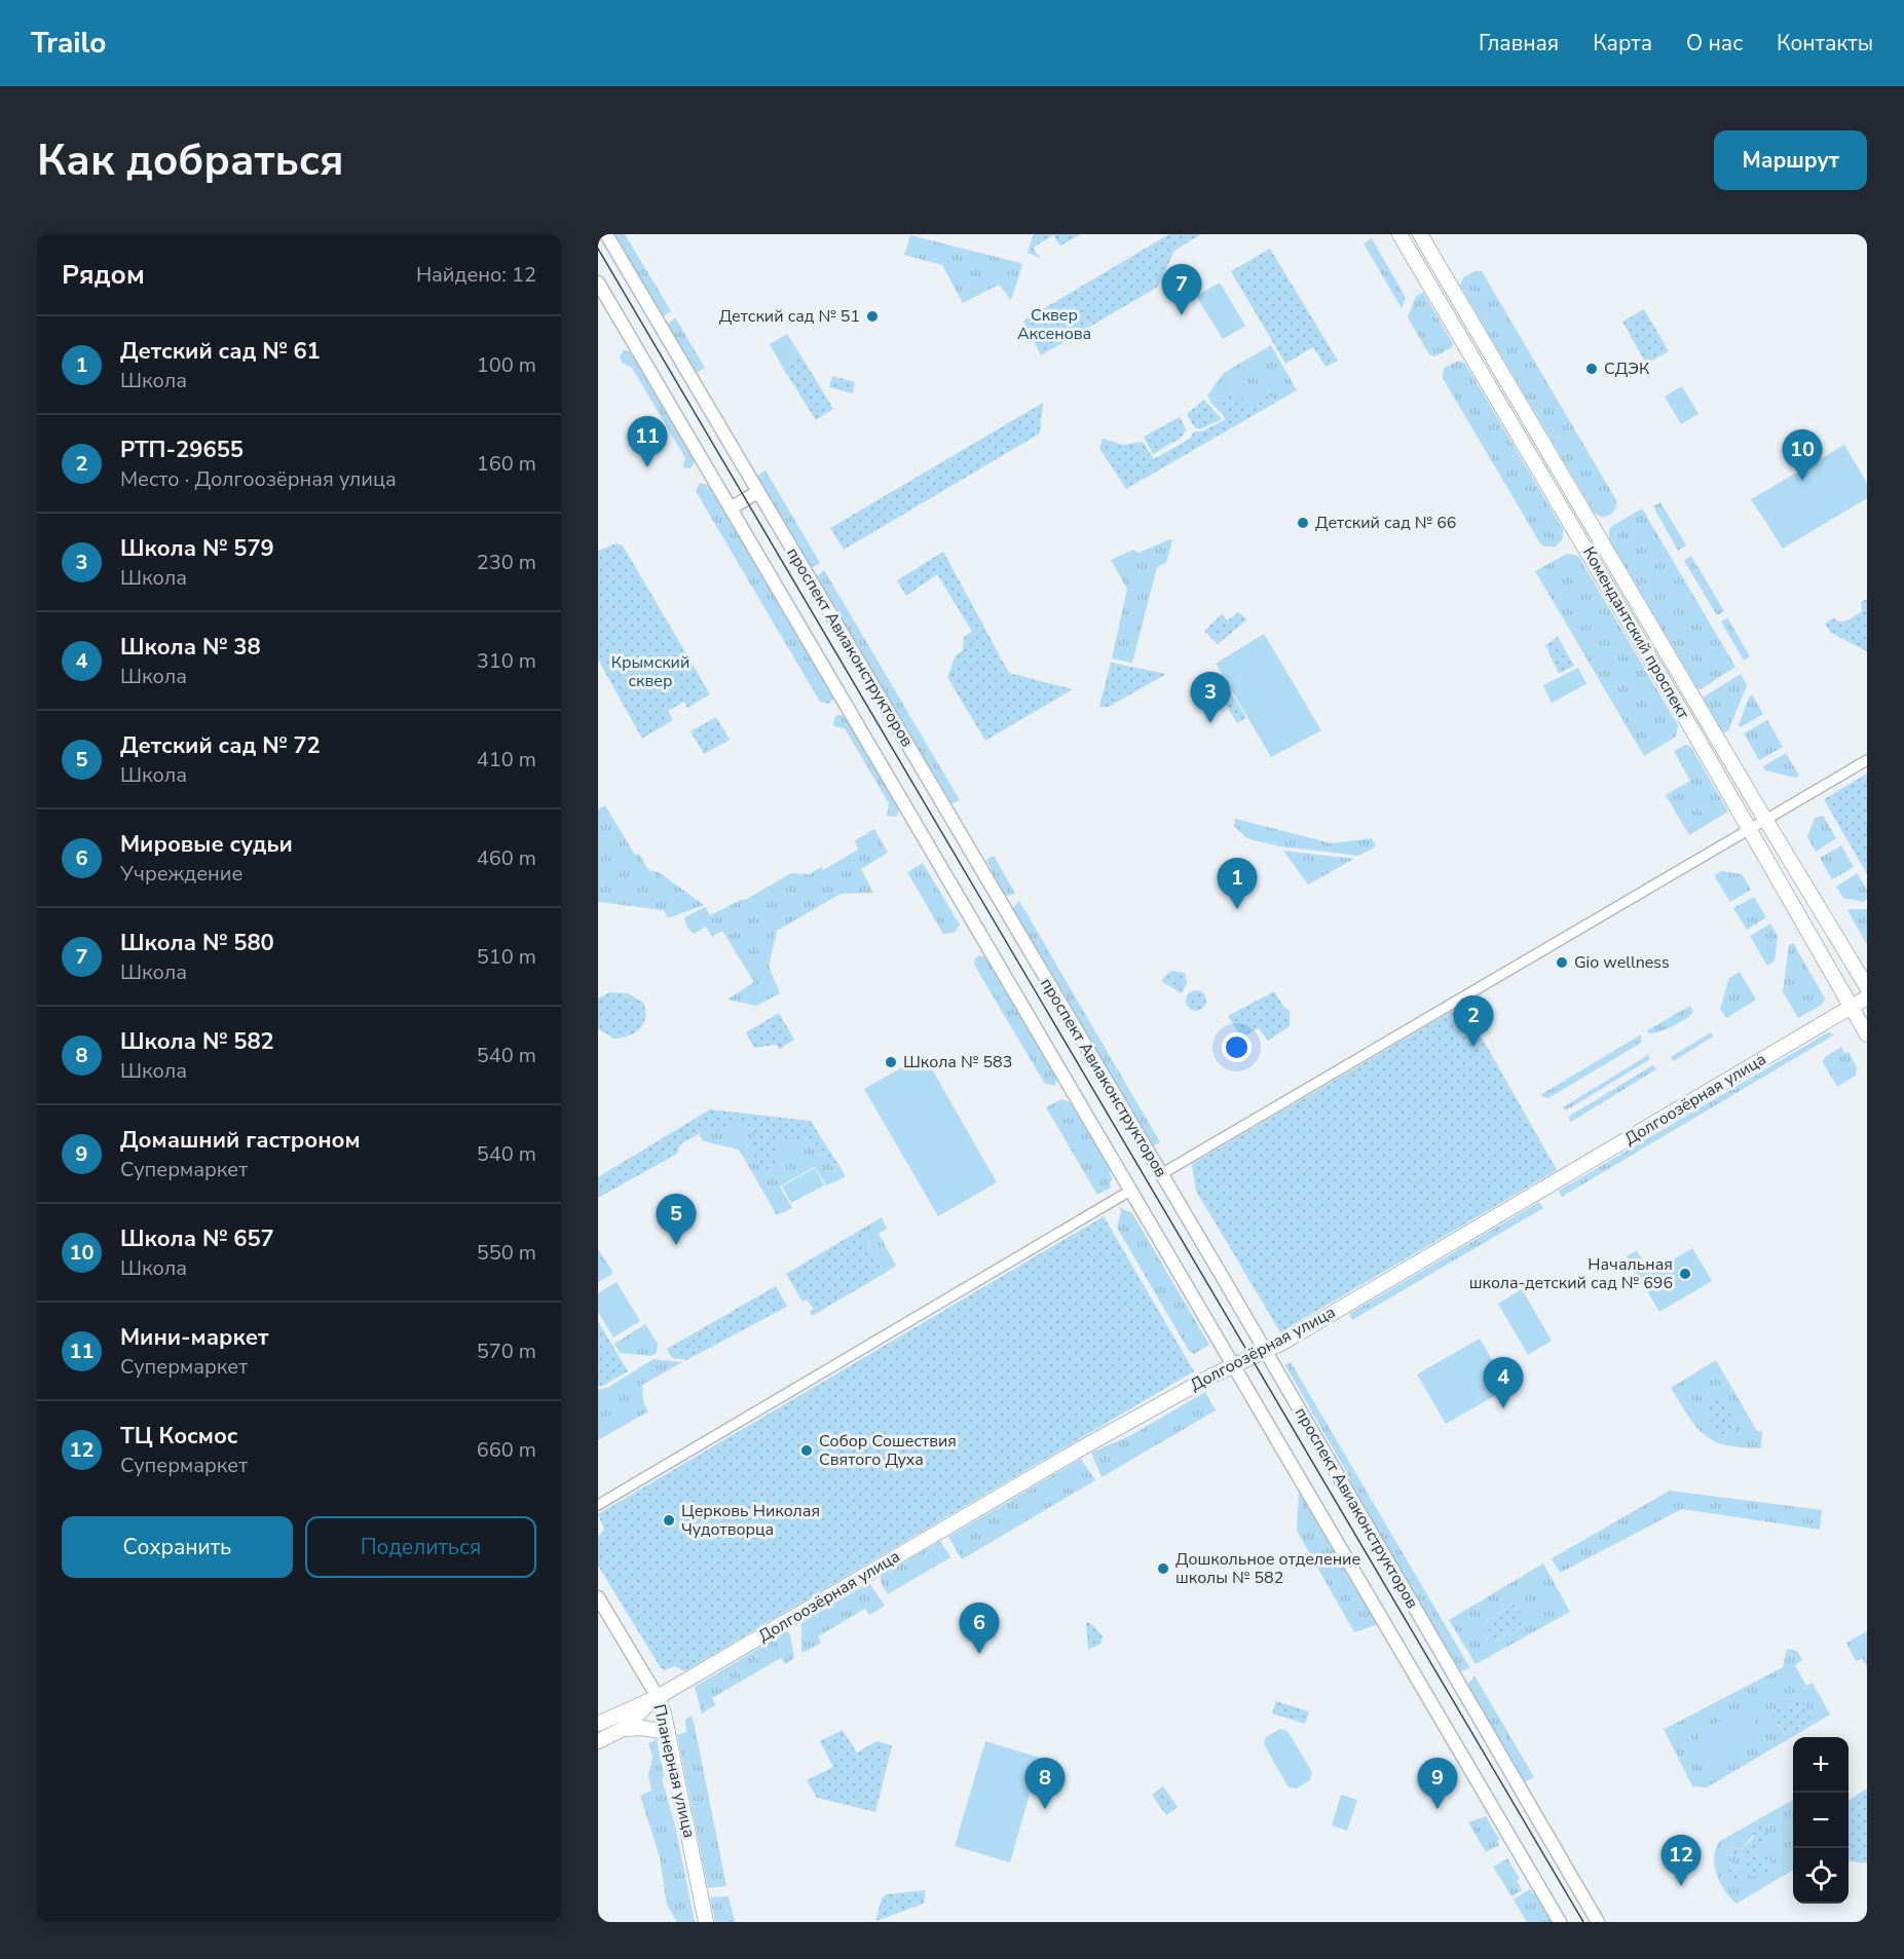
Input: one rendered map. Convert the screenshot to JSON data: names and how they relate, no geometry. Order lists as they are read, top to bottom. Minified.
{"streets":{"main road":["Комендантский проспект","Долгоозёрная улица","Планерная улица"],"street":["проспект Авиаконструкторов"]},"crossings":[["Комендантский проспект","Долгоозёрная улица"],["проспект Авиаконструкторов","Долгоозёрная улица"],["Долгоозёрная улица","Планерная улица"]],"parks":["Сквер Аксенова","Крымский сквер"],"places":["Детский сад № 51","СДЭК","Детский сад № 66","Gio wellness","Школа № 583","Начальная школа-детский сад № 696","Собор Сошествия Святого Духа","Церковь Николая Чудотворца","Дошкольное отделение школы № 582"],"page":{"header":"Trailo","nav":["Главная","Карта","О нас","Контакты"],"buttons":["Маршрут",["Сохранить","Поделиться"]],"title":"Как добраться","heading":["Рядом","Найдено: 12"],"pins":["7","11","10","3","1","2","5","4","6","8","9","12"],"list":[{"mark":"1","name":"Детский сад № 61","note":"Школа","value":"100 m"},{"mark":"2","name":"РТП-29655","note":"Место · Долгоозёрная улица","value":"160 m"},{"mark":"3","name":"Школа № 579","note":"Школа","value":"230 m"},{"mark":"4","name":"Школа № 38","note":"Школа","value":"310 m"},{"mark":"5","name":"Детский сад № 72","note":"Школа","value":"410 m"},{"mark":"6","name":"Мировые судьи","note":"Учреждение","value":"460 m"},{"mark":"7","name":"Школа № 580","note":"Школа","value":"510 m"},{"mark":"8","name":"Школа № 582","note":"Школа","value":"540 m"},{"mark":"9","name":"Домашний гастроном","note":"Супермаркет","value":"540 m"},{"mark":"10","name":"Школа № 657","note":"Школа","value":"550 m"},{"mark":"11","name":"Мини-маркет","note":"Супермаркет","value":"570 m"},{"mark":"12","name":"ТЦ Космос","note":"Супермаркет","value":"660 m"}],"map_buttons":["+","−"]}}
